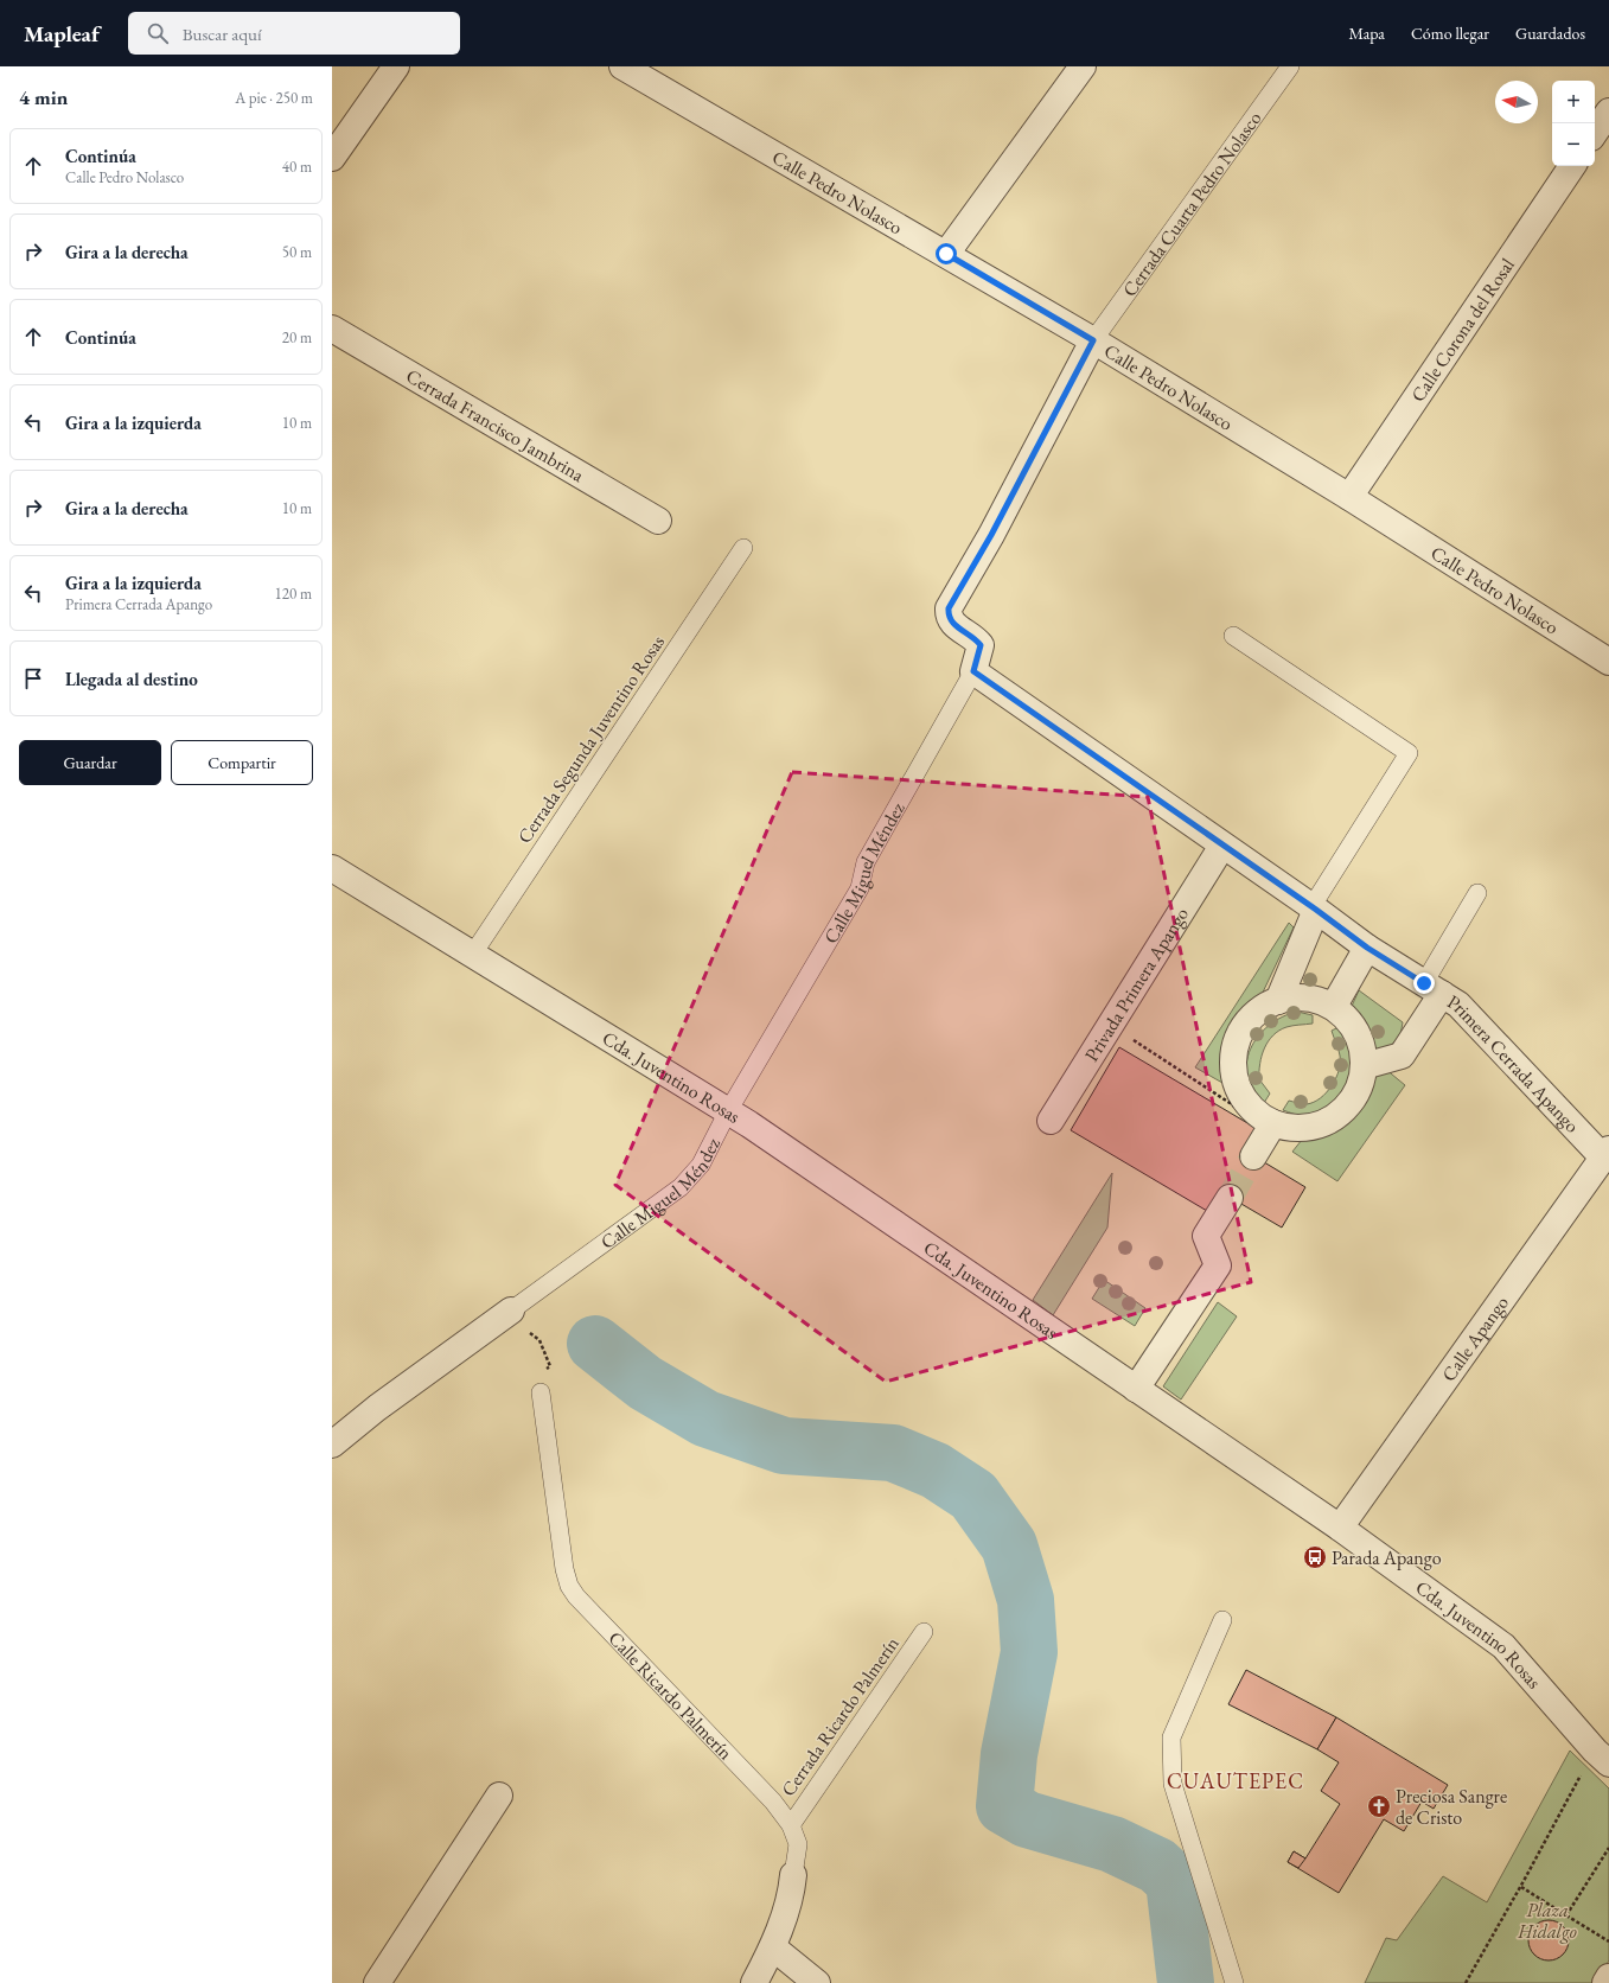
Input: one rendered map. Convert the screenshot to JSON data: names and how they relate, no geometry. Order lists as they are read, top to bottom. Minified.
{"streets":{"street":["Calle Pedro Nolasco","Calle Corona del Rosal","Cerrada Francisco Jambrina","Calle Miguel Méndez","Privada Primera Apango","Primera Cerrada Apango","Cda. Juventino Rosas","Calle Apango","Calle Ricardo Palmerín"],"lane":["Cerrada Cuarta Pedro Nolasco","Cerrada Segunda Juventino Rosas","Cerrada Ricardo Palmerín"]},"crossings":[["Calle Pedro Nolasco","Cerrada Cuarta Pedro Nolasco"],["Calle Pedro Nolasco","Calle Corona del Rosal"],["Cerrada Segunda Juventino Rosas","Cda. Juventino Rosas"],["Calle Miguel Méndez","Primera Cerrada Apango"],["Calle Miguel Méndez","Cda. Juventino Rosas"],["Privada Primera Apango","Primera Cerrada Apango"],["Primera Cerrada Apango","Calle Apango"],["Cda. Juventino Rosas","Calle Apango"],["Calle Ricardo Palmerín","Cerrada Ricardo Palmerín"]],"districts":["CUAUTEPEC"],"parks":["Plaza Hidalgo"],"places":{"bus stop":["Parada Apango"],"church":["Preciosa Sangre de Cristo"]},"north":"left","page":{"header":"Mapleaf","search":"Buscar aquí","nav":["Mapa","Cómo llegar","Guardados"],"heading":["4 min","A pie · 250 m"],"map_buttons":["+","−"],"list":[["Continúa","Calle Pedro Nolasco","40 m"],["Gira a la derecha","50 m"],["Continúa","20 m"],["Gira a la izquierda","10 m"],["Gira a la derecha","10 m"],["Gira a la izquierda","Primera Cerrada Apango","120 m"],"Llegada al destino"],"buttons":["Guardar","Compartir"]}}
